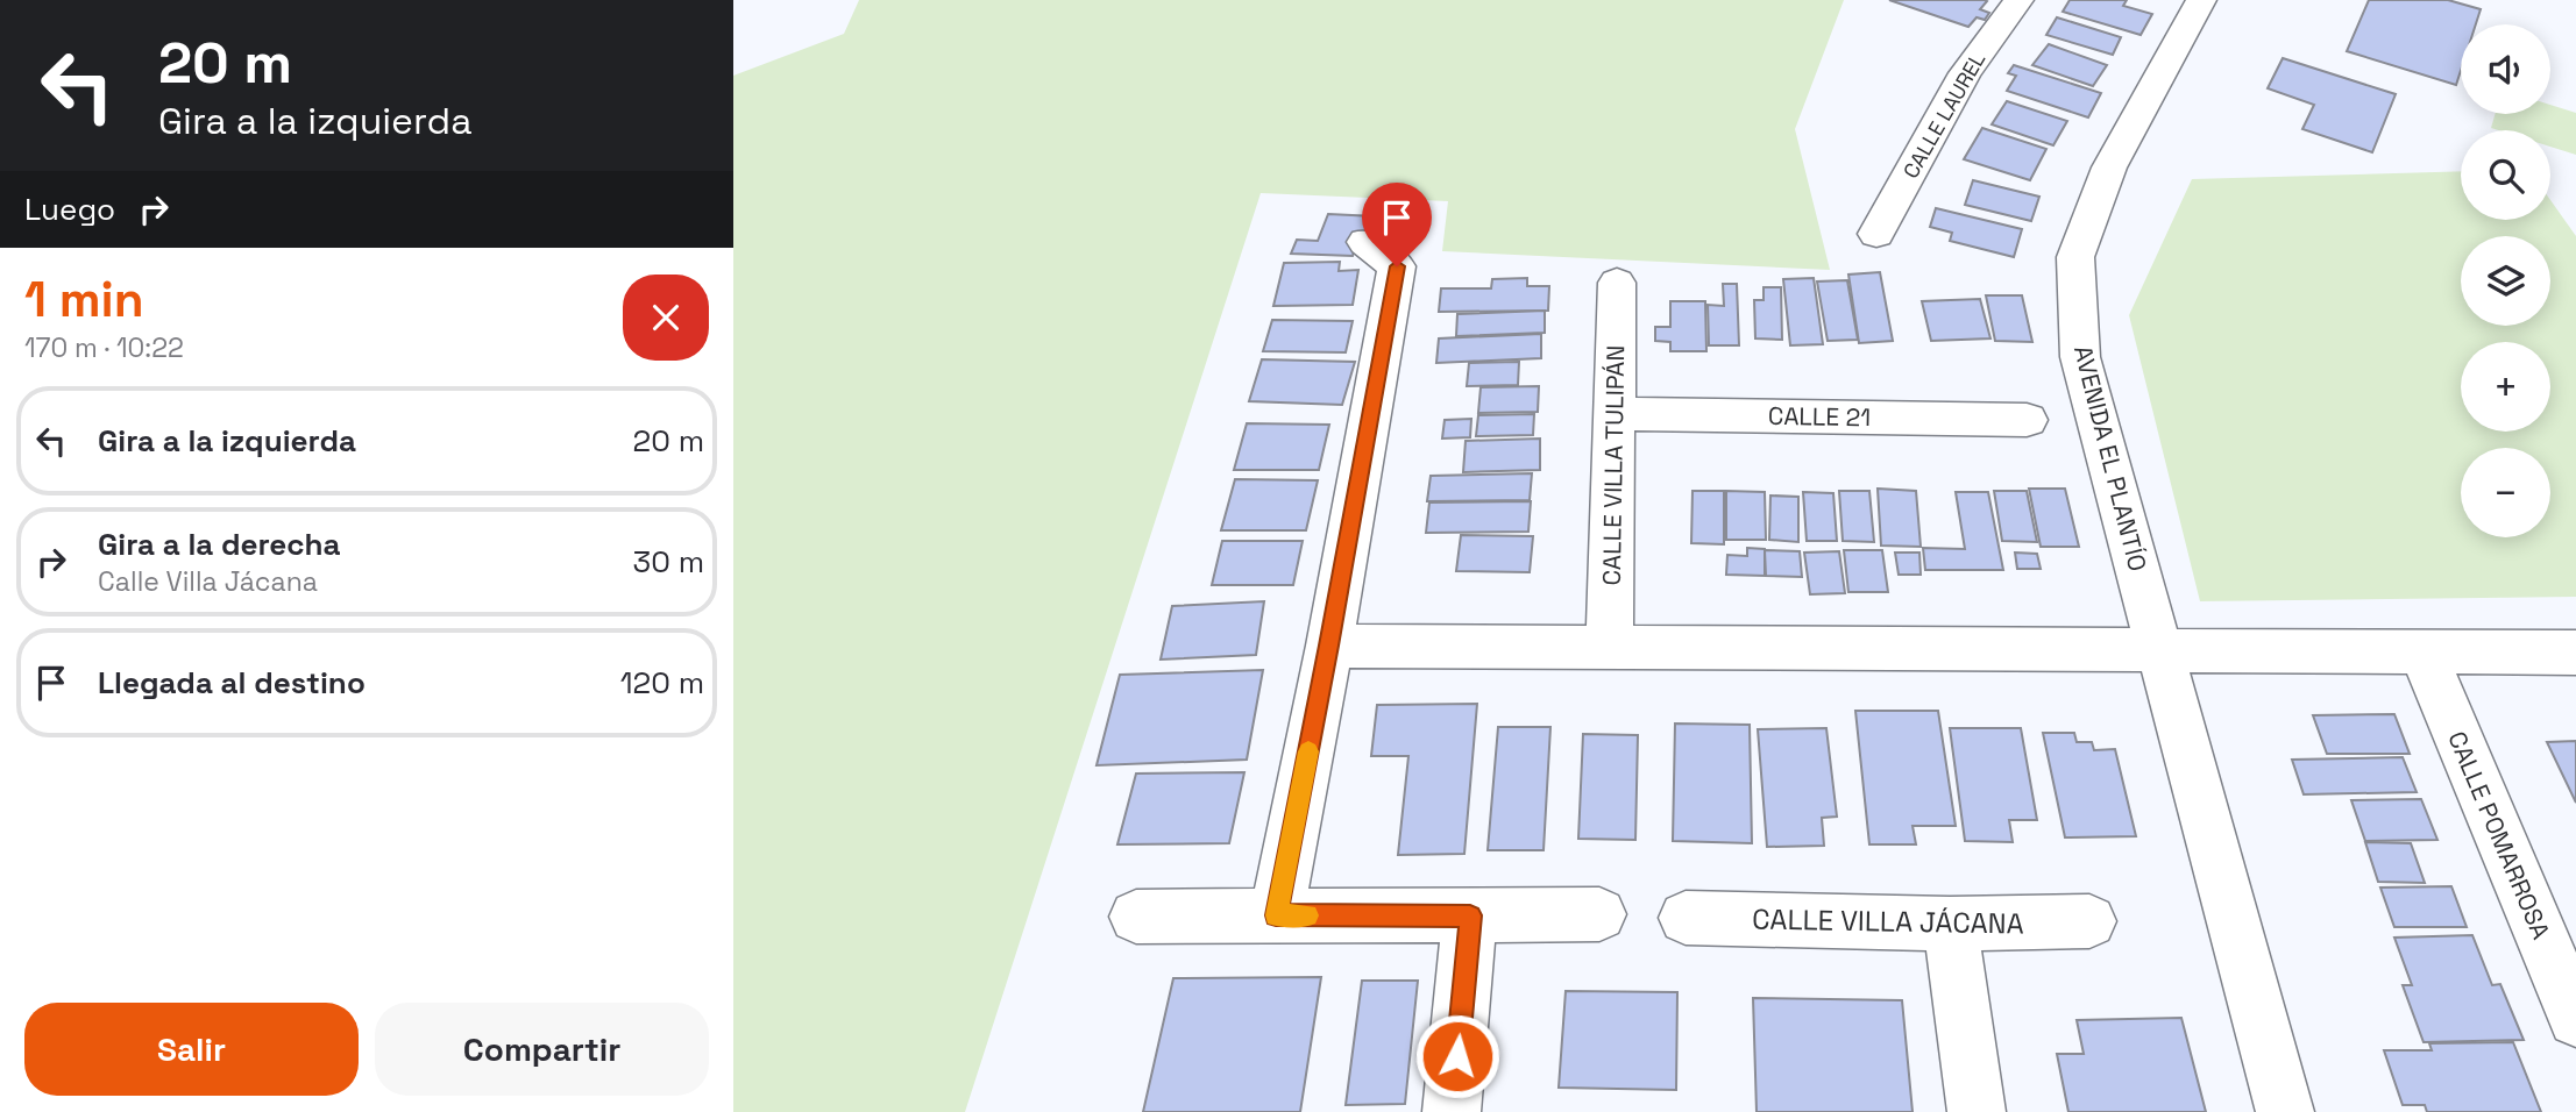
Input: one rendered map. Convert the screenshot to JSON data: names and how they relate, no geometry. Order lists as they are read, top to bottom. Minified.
{"streets":{"street":["CALLE LAUREL","CALLE 21","AVENIDA EL PLANTÍO","CALLE VILLA TULIPÁN","CALLE POMARROSA","CALLE VILLA JÁCANA"]},"crossings":[["CALLE 21","CALLE VILLA TULIPÁN"]],"page":{"turn":["20 m","Gira a la izquierda"],"map_buttons":["+","−"],"then":"Luego","heading":["1 min","170 m · 10:22"],"list":[{"name":"Gira a la izquierda","value":"20 m"},{"name":"Gira a la derecha","note":"Calle Villa Jácana","value":"30 m"},{"name":"Llegada al destino","value":"120 m"}],"buttons":["Salir","Compartir"]}}
